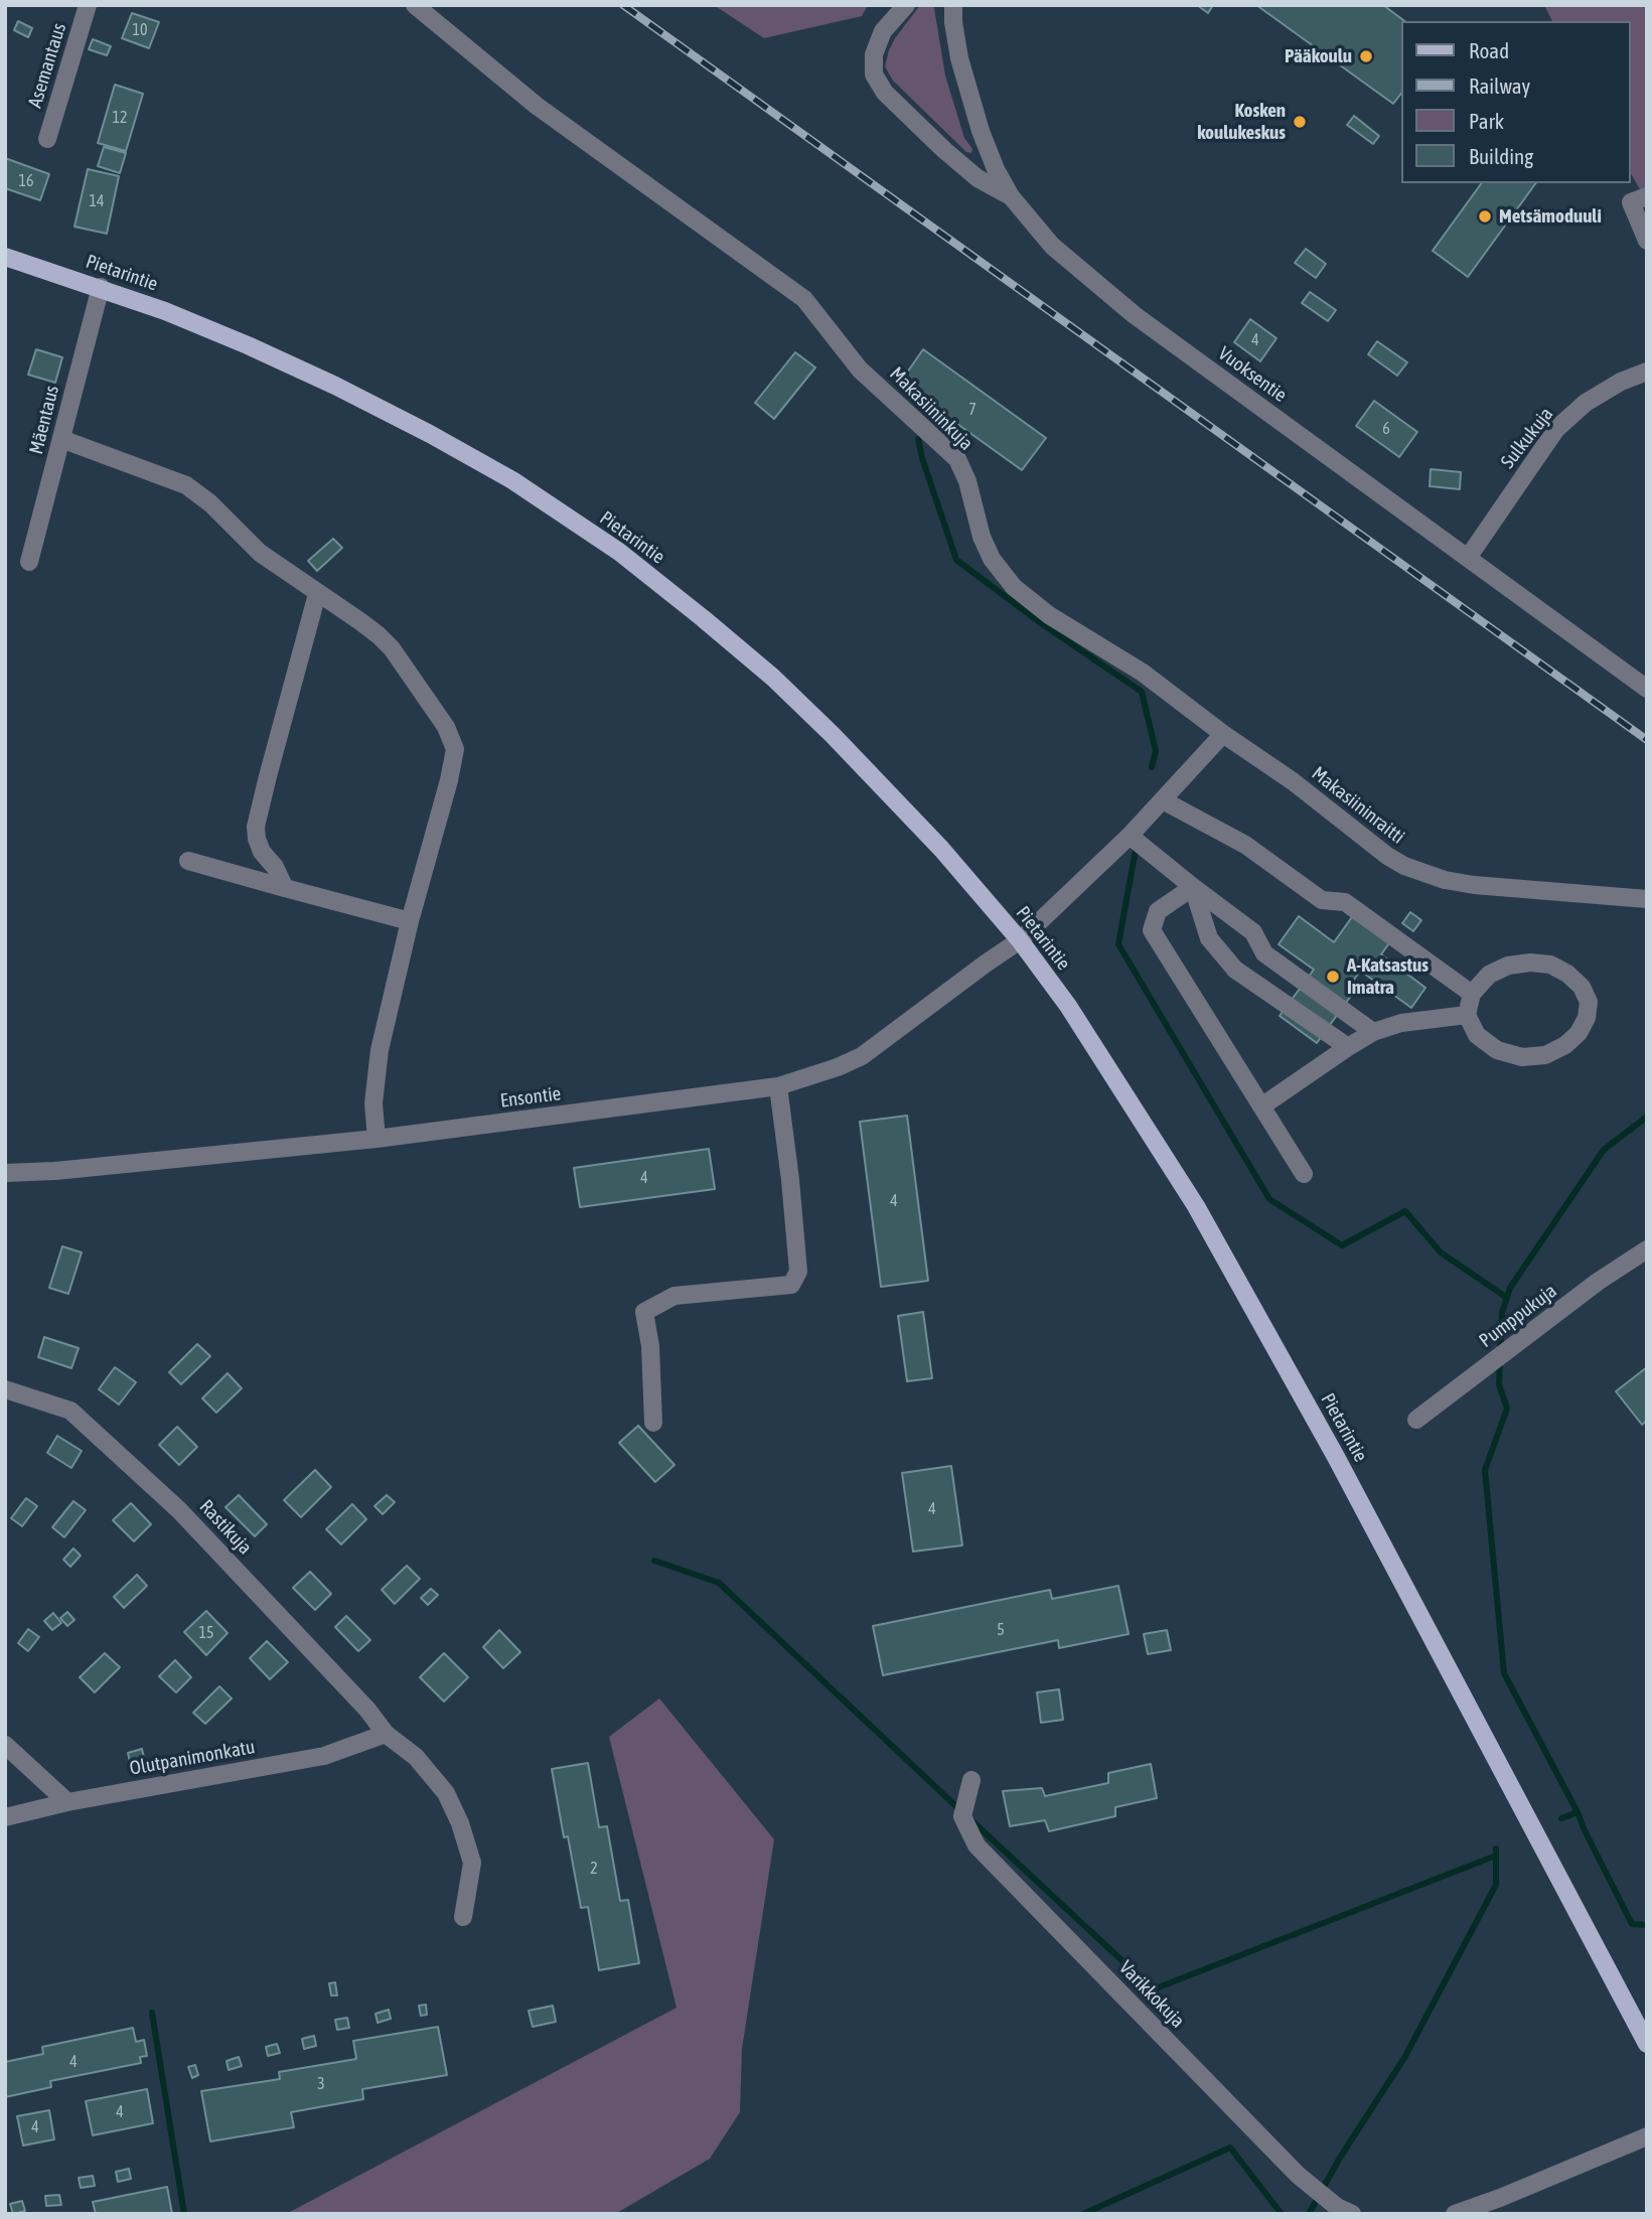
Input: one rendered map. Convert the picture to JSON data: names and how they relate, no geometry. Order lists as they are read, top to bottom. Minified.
{"streets":{"main road":["Pietarintie"],"street":["Asemantaus","Vuoksentie","Makasiininkuja","Mäentaus","Sulkukuja","Makasiininraitti","Ensontie","Pumppukuja","Rastikuja","Olutpanimonkatu","Varikkokuja"]},"crossings":[["Pietarintie","Mäentaus"],["Pietarintie","Ensontie"],["Vuoksentie","Sulkukuja"],["Makasiininkuja","Makasiininraitti"],["Rastikuja","Olutpanimonkatu"]],"places":["Pääkoulu","Kosken koulukeskus","Metsämoduuli","A-Katsastus Imatra"],"house_numbers":["10","12","16","14","4","7","6","4","4","4","5","15","2","4","3","4","4"],"legend":["Road","Railway","Park","Building"]}
